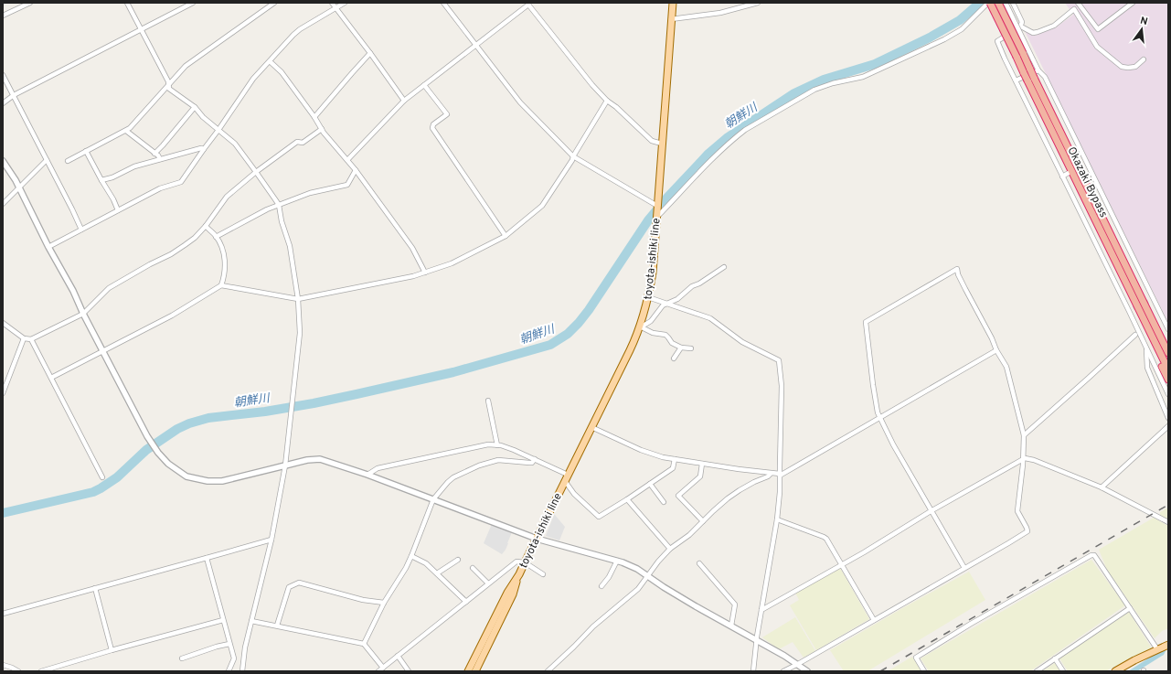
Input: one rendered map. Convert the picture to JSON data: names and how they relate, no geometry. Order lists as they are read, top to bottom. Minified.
{"streets":{"highway":["Okazaki Bypass"],"main road":["toyota-ishiki line"]},"water":["朝鮮川"],"north":"top"}
